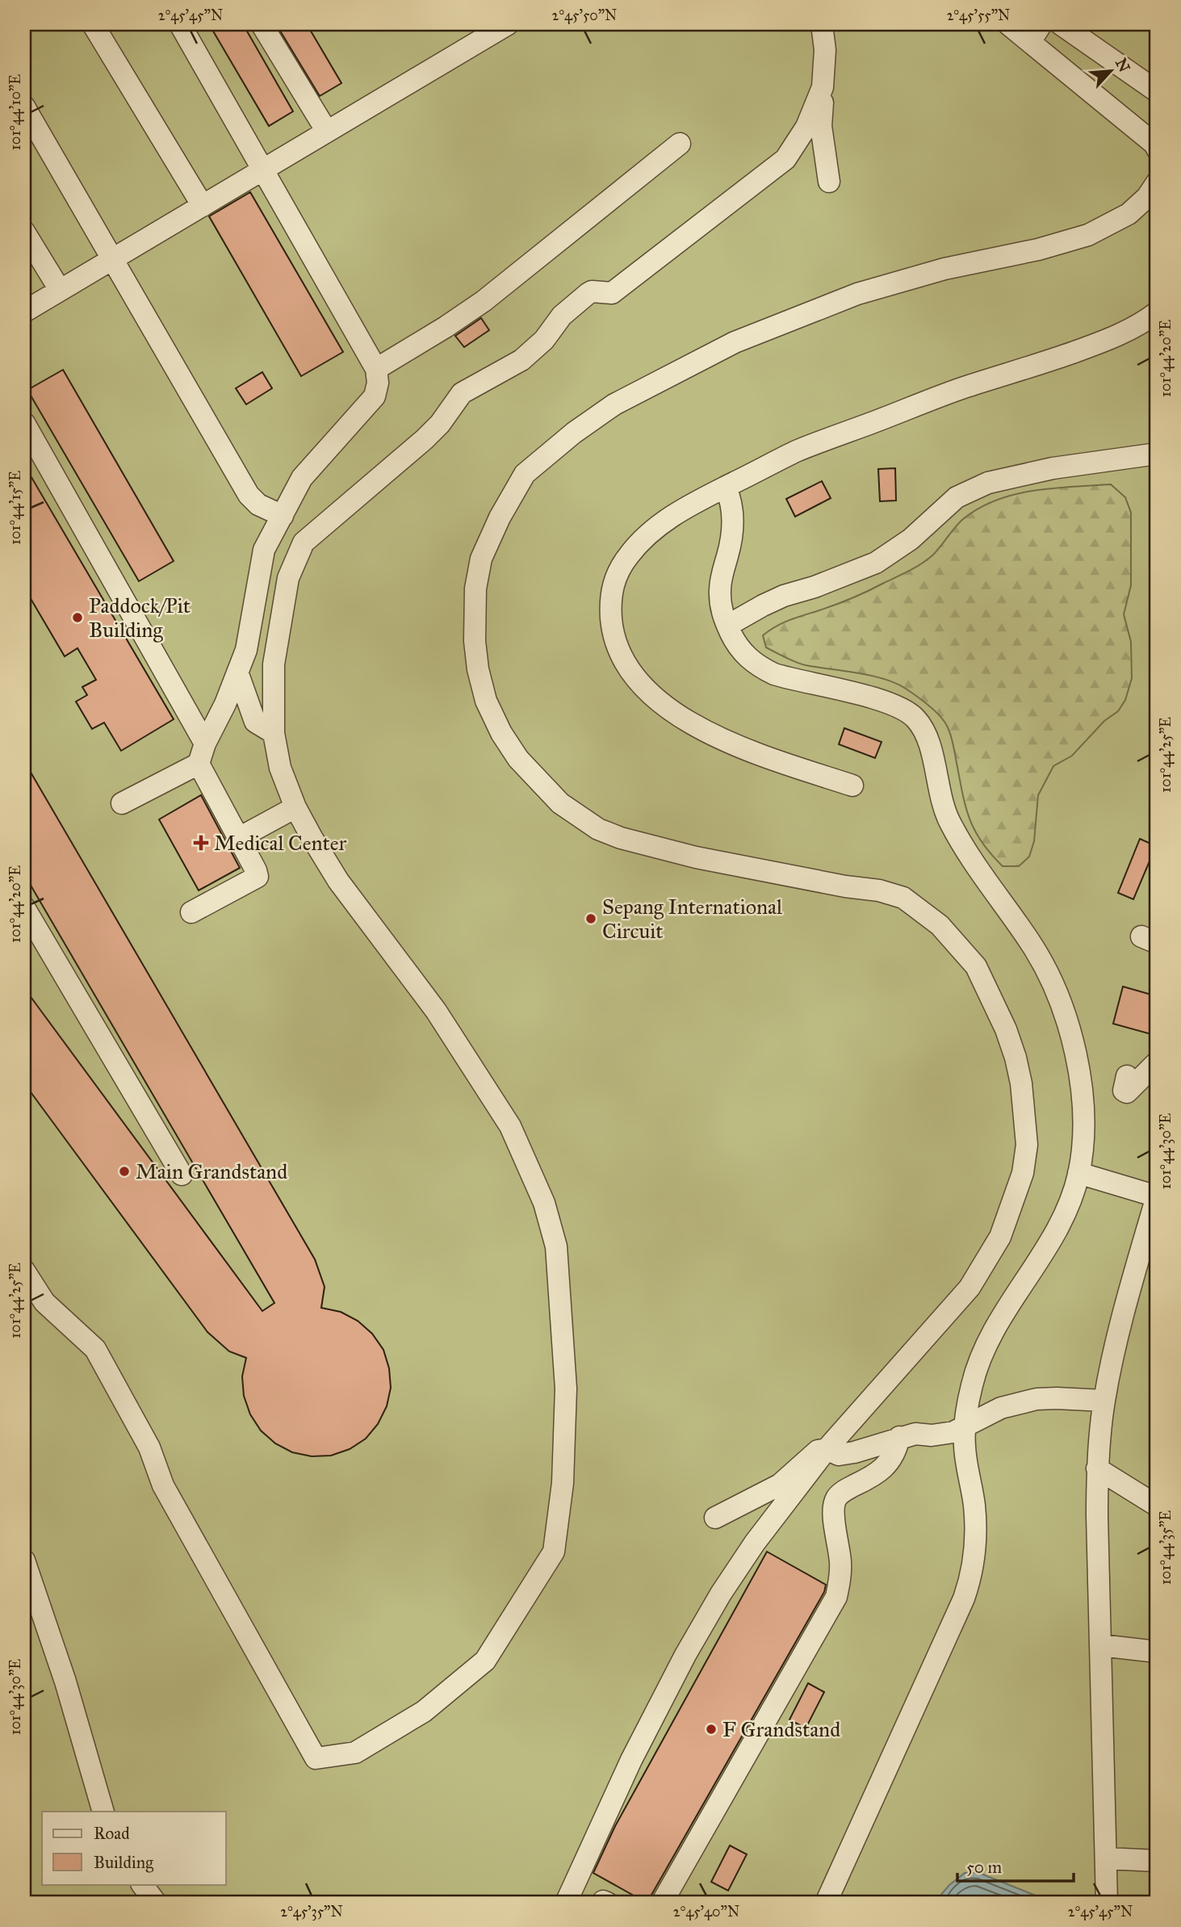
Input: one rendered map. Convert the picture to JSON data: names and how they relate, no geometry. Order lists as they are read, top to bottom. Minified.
{"places":{"other":["Paddock/Pit Building","Sepang International Circuit","Main Grandstand","F Grandstand"],"health":["Medical Center"]},"legend":["Road","Building"],"scale_bar":"50 m","north":"top right","coordinates":["2°45'45\"N","2°45'50\"N","2°45'55\"N","101°44'10\"E","101°44'20\"E","101°44'15\"E","101°44'25\"E","101°44'30\"E","101°44'35\"E","2°45'35\"N","2°45'40\"N"]}
